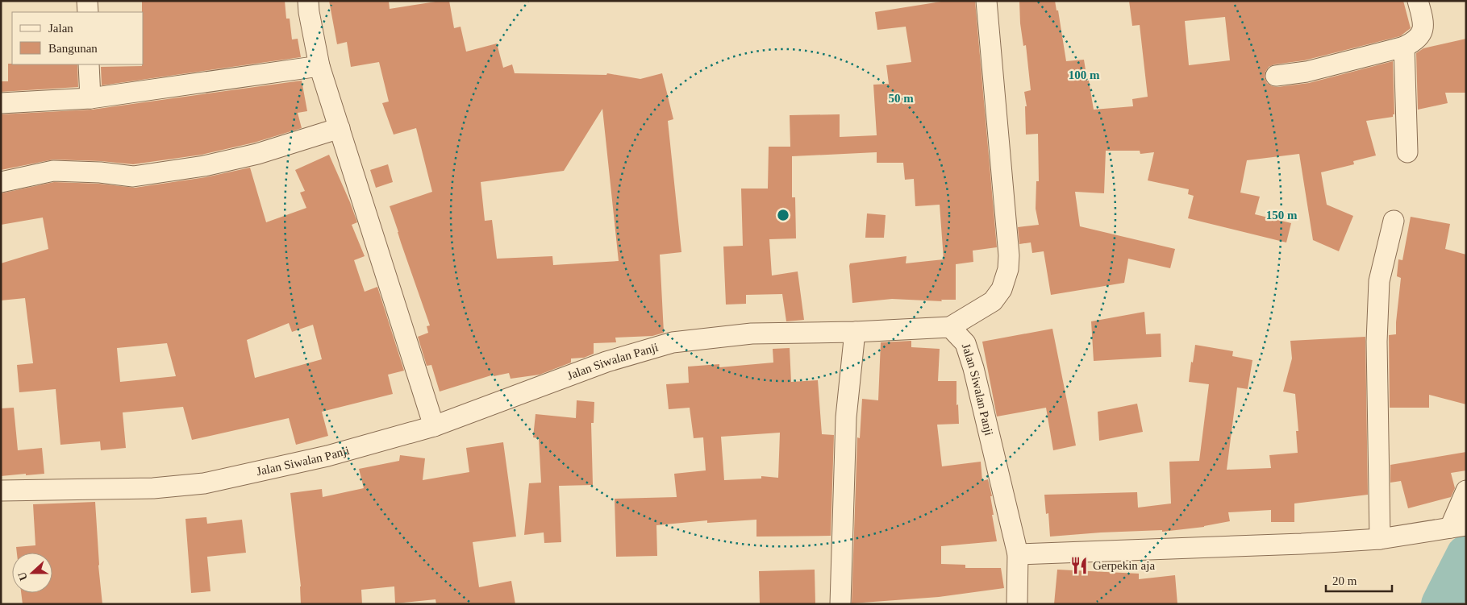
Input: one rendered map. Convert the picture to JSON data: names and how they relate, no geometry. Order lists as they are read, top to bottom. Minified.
{"streets":{"street":["Jalan Siwalan Panji"]},"places":{"restaurant":["Gerpekin aja"]},"legend":["Jalan","Bangunan"],"scale_bar":"20 m","north":"left","rings":["100 m","50 m","150 m"]}
